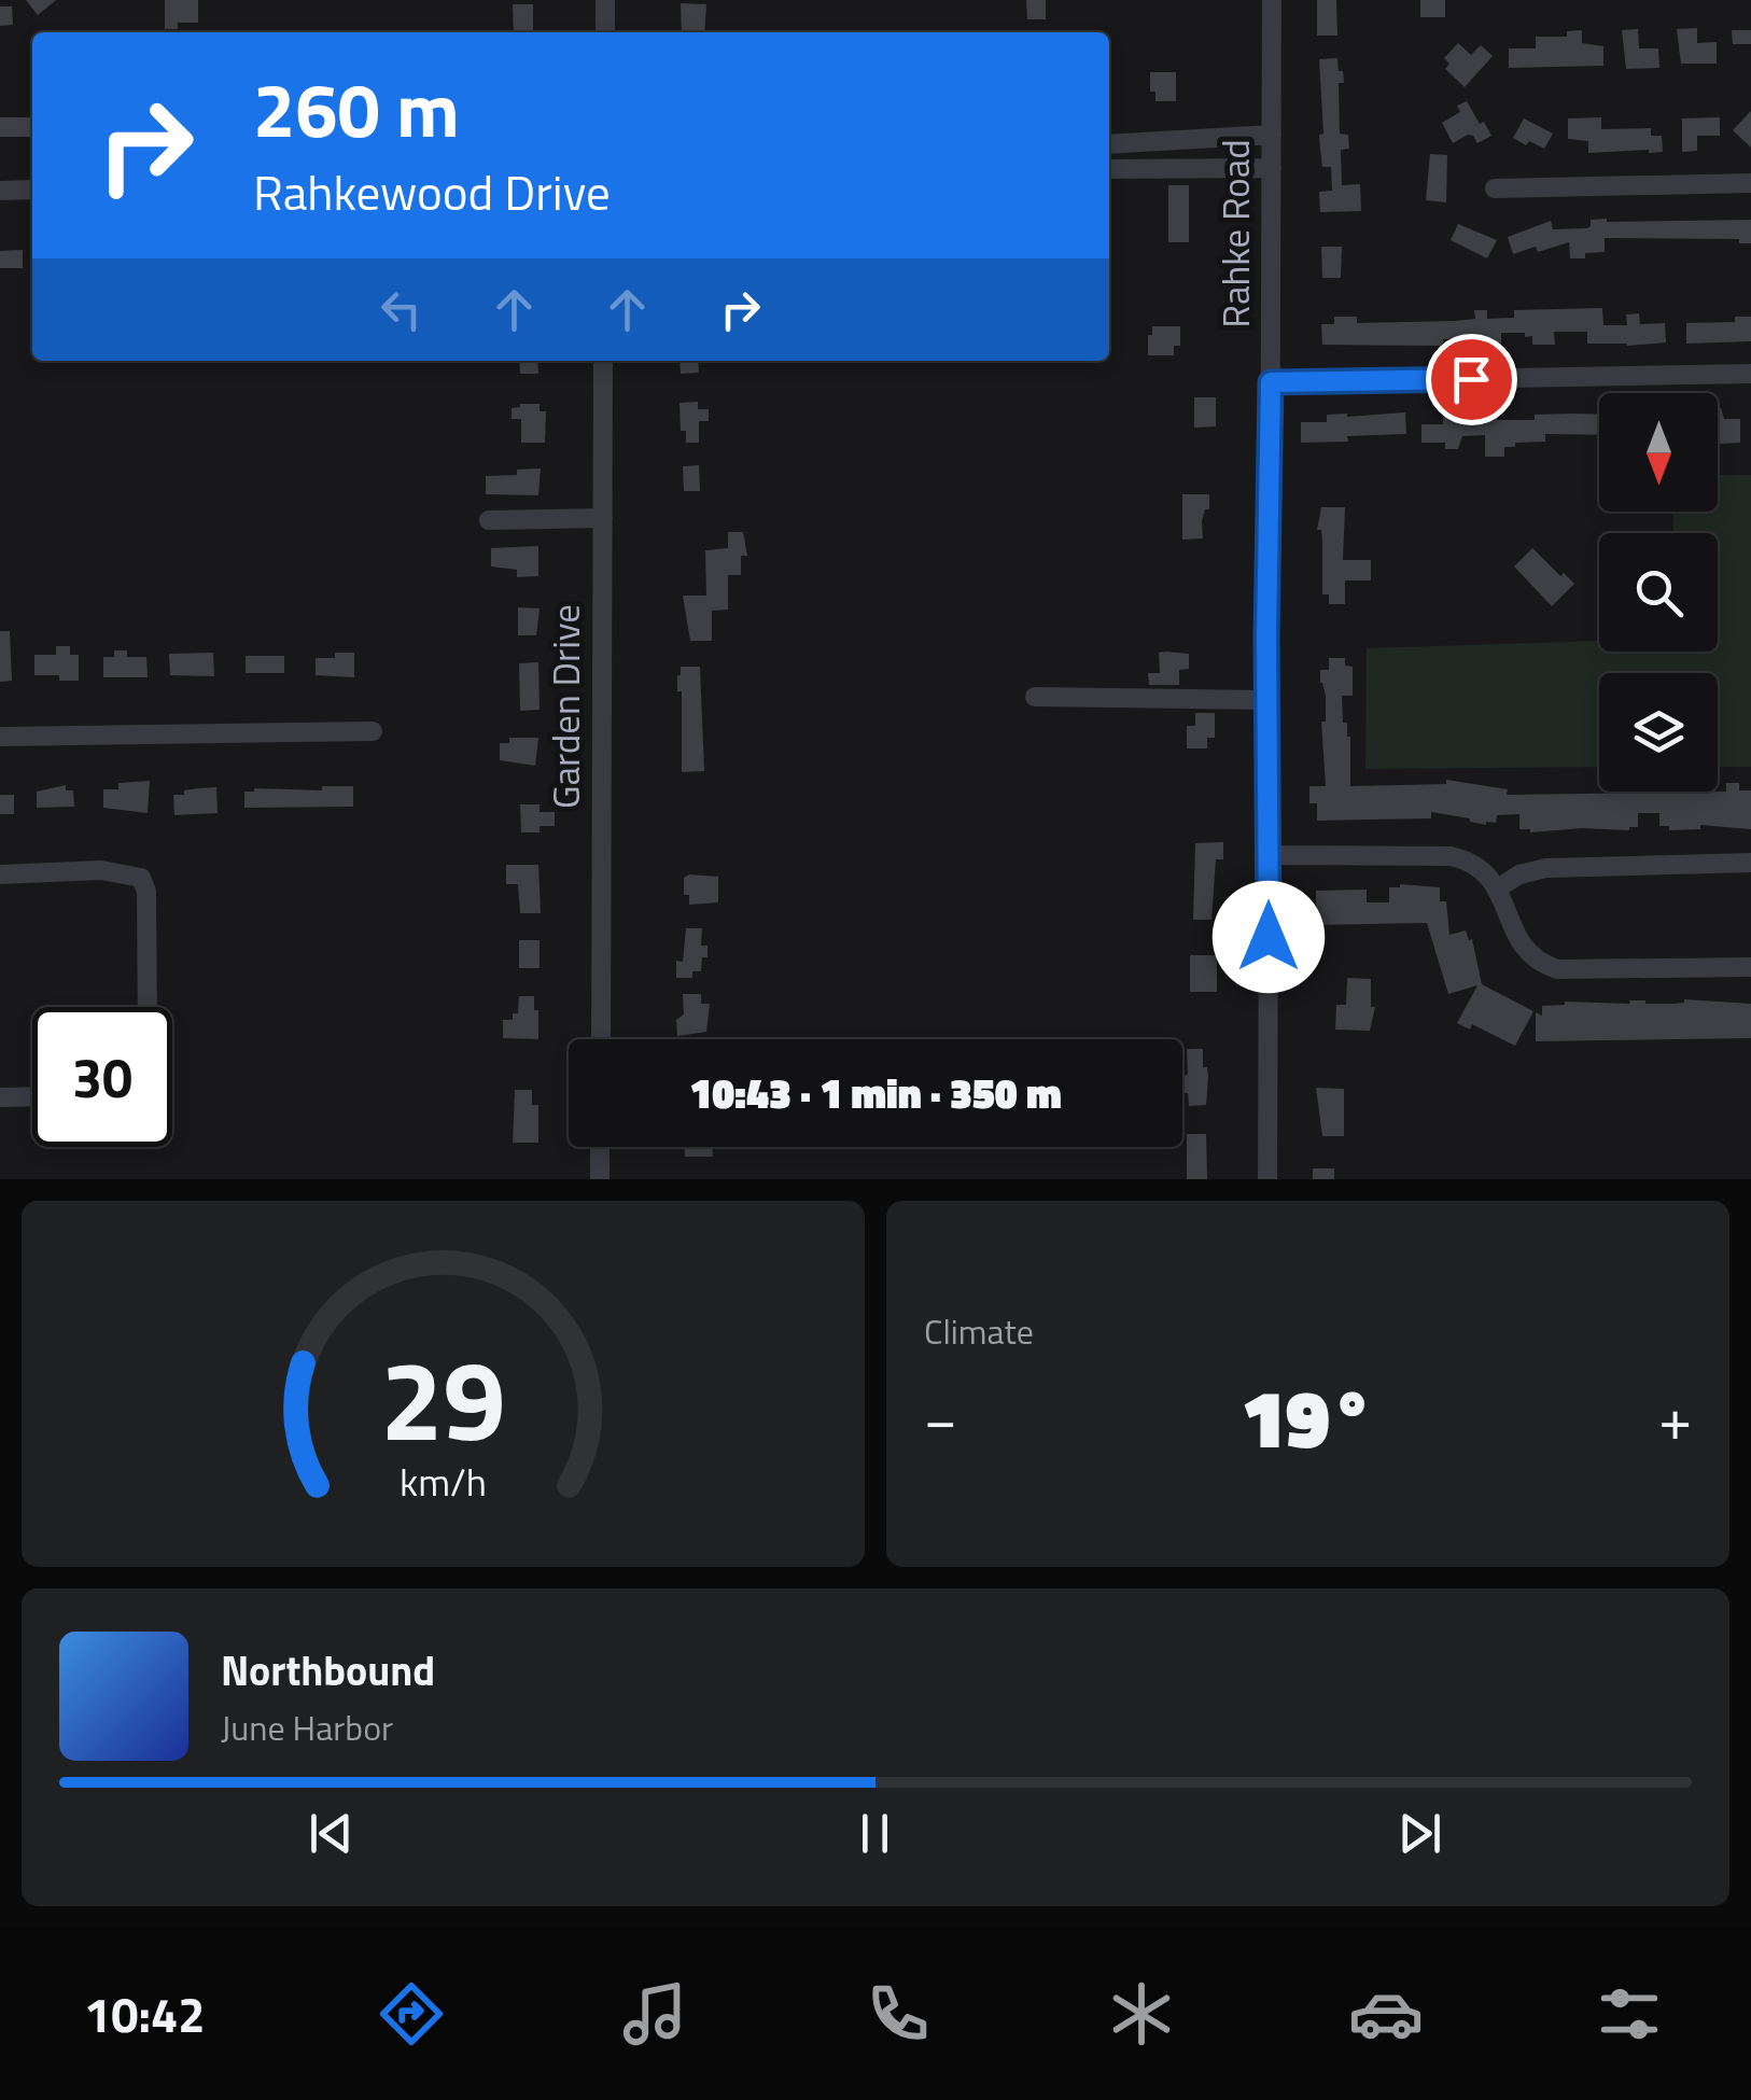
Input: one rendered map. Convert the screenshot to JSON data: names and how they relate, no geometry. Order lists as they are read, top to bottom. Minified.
{"streets":{"street":["Rahke Road","Garden Drive"]},"north":"bottom","page":{"turn":["260 m","Rahkewood Drive"],"limit":"30","trip":"10:43 · 1 min · 350 m","tile":"Climate","heat":["−","19°","+"],"song":["Northbound","June Harbor"],"tabs":"10:42","gauge":["29","km/h"]}}
